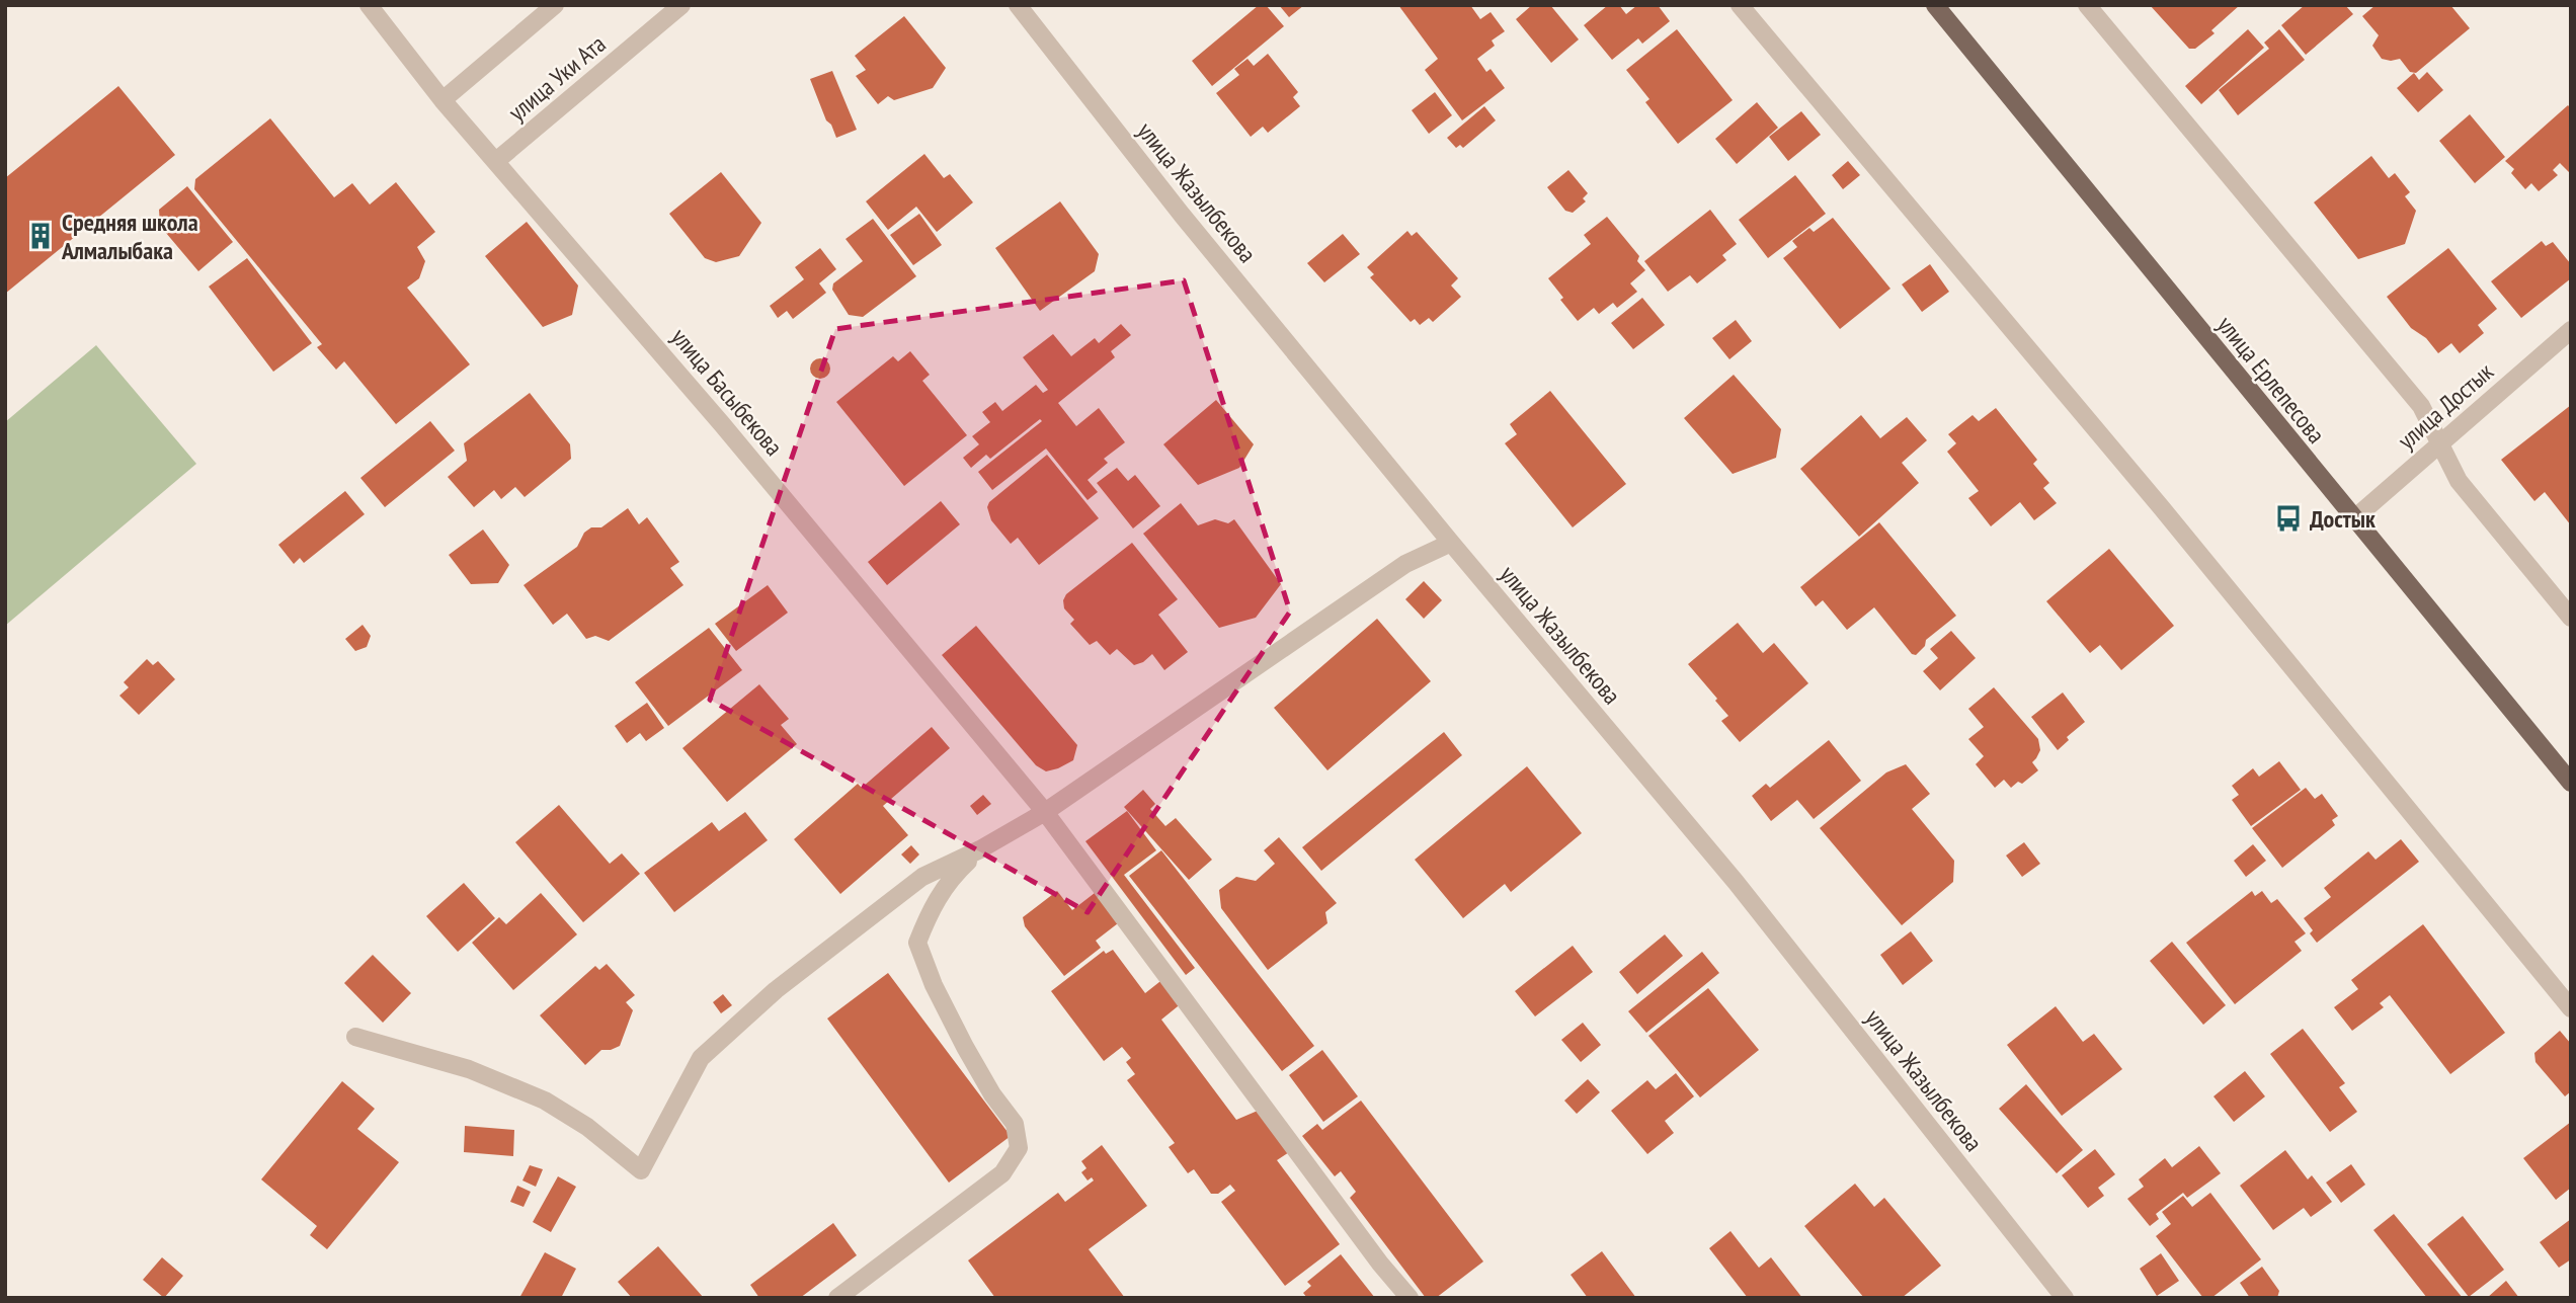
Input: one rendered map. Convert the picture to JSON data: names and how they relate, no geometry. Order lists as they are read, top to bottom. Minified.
{"streets":{"main road":["улица Ерлепесова"],"street":["улица Уки Ата","улица Жазылбекова","улица Басыбекова","улица Достык"]},"crossings":[["улица Уки Ата","улица Басыбекова"],["улица Ерлепесова","улица Достык"]],"places":{"building":["Средняя школа Алмалыбака"],"bus stop":["Достык"]}}
